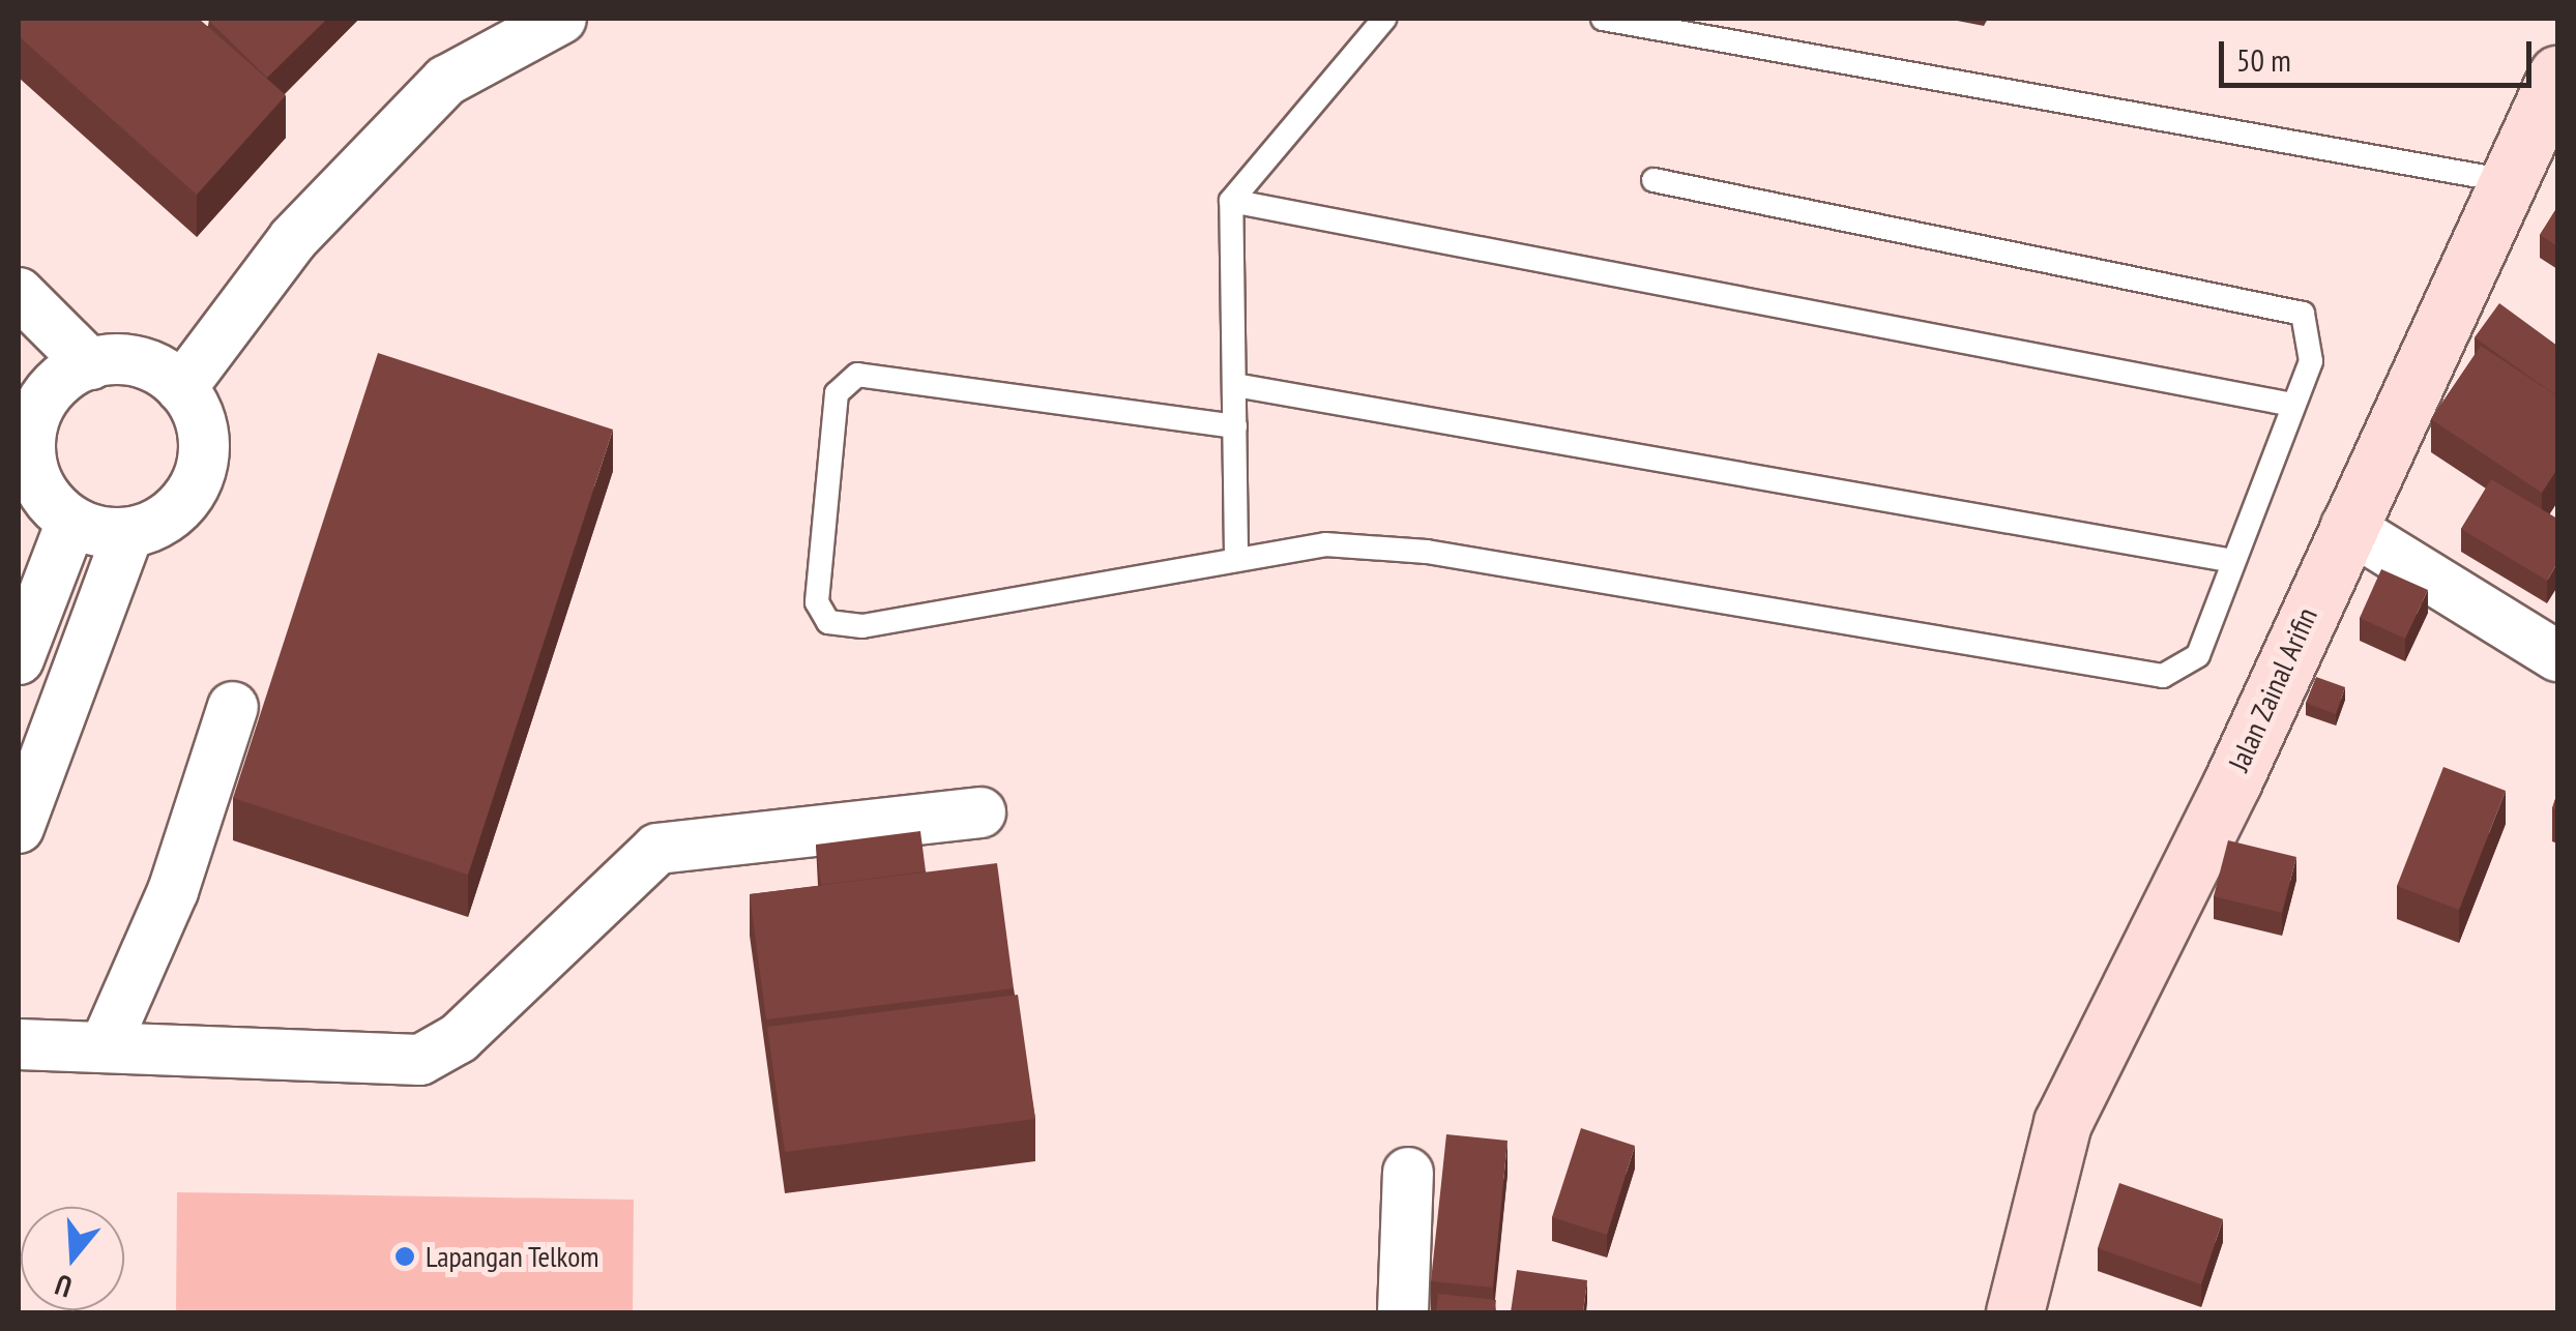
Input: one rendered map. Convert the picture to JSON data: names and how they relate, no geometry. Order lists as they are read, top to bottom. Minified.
{"streets":{"main road":["Jalan Zainal Arifin"]},"places":["Lapangan Telkom"],"scale_bar":"50 m","north":"bottom"}
